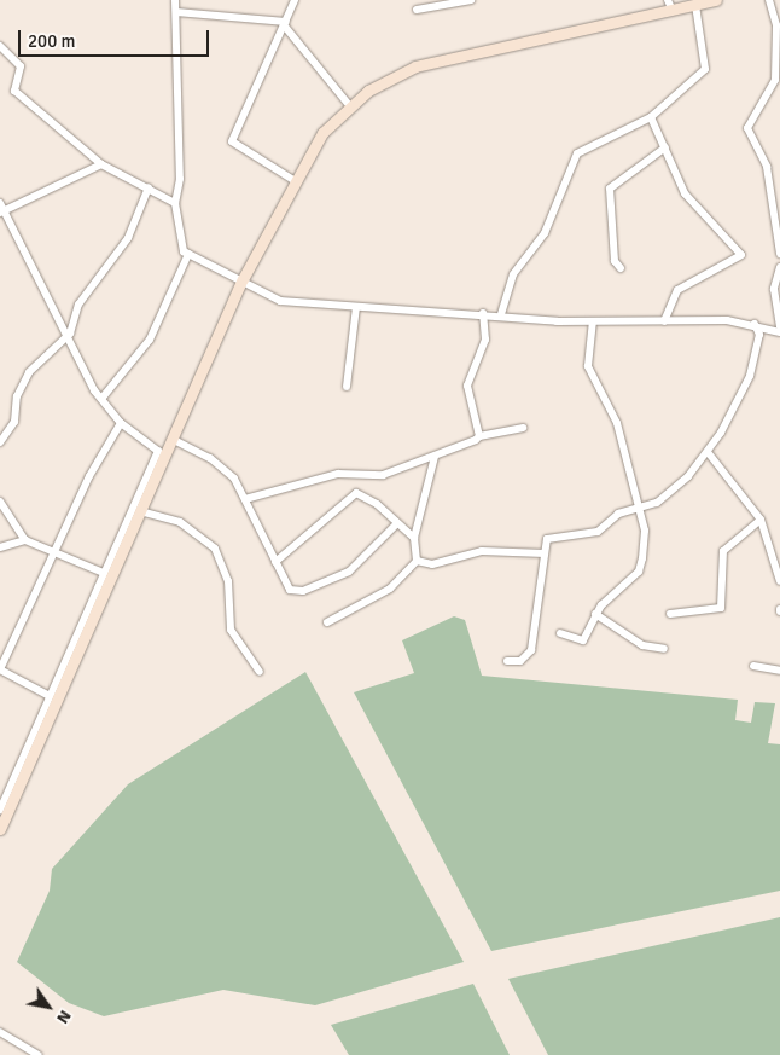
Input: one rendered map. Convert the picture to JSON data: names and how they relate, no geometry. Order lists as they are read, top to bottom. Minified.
{"scale_bar":"200 m","north":"bottom right"}
